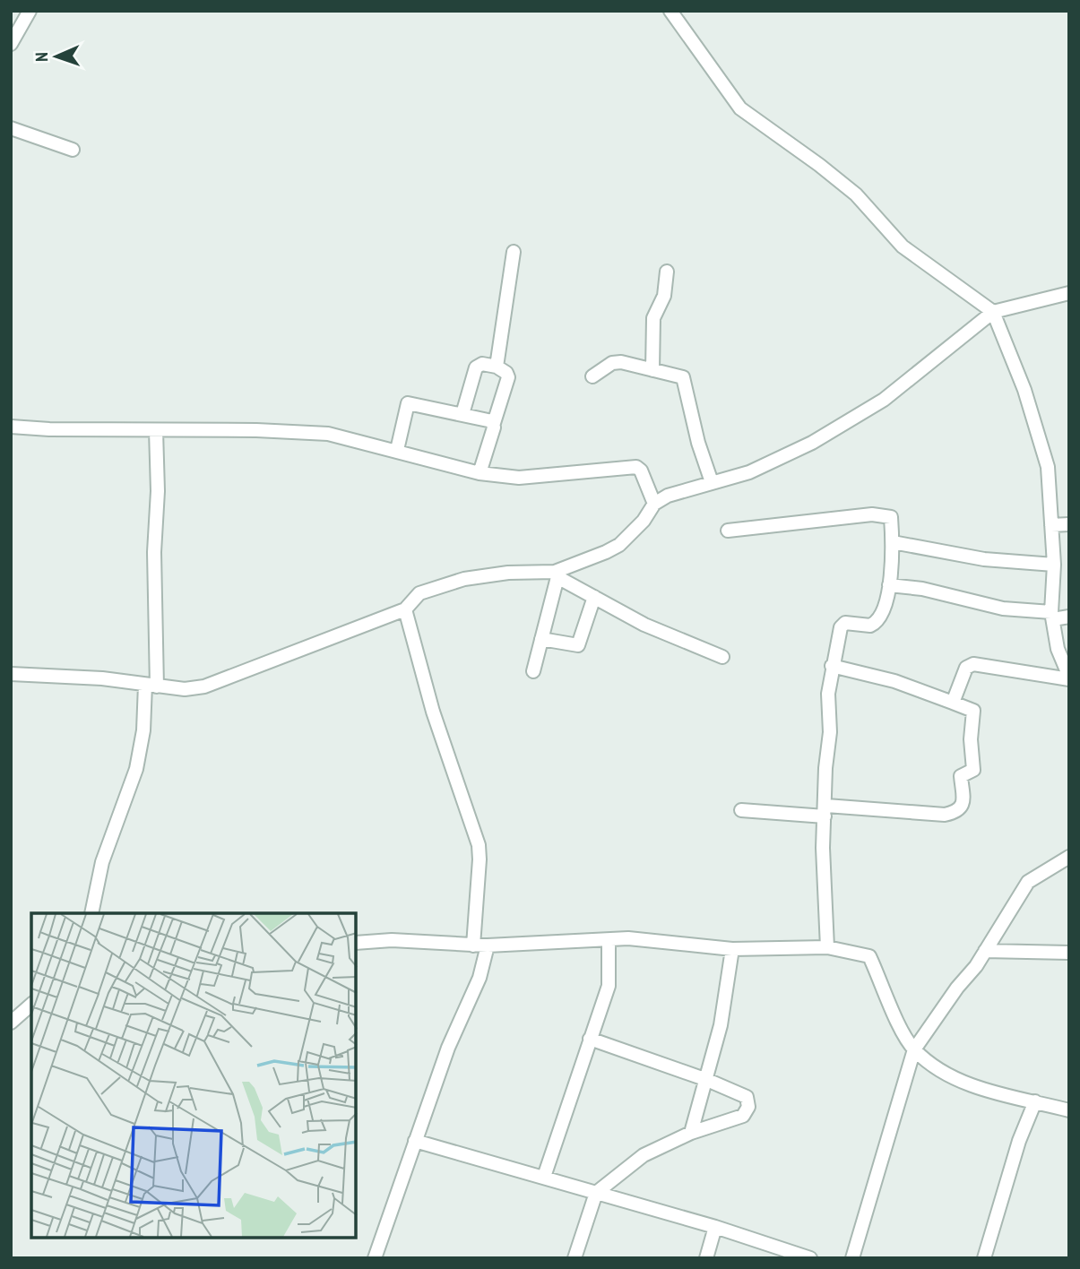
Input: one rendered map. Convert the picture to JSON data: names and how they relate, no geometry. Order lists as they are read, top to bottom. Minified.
{"north":"left"}
